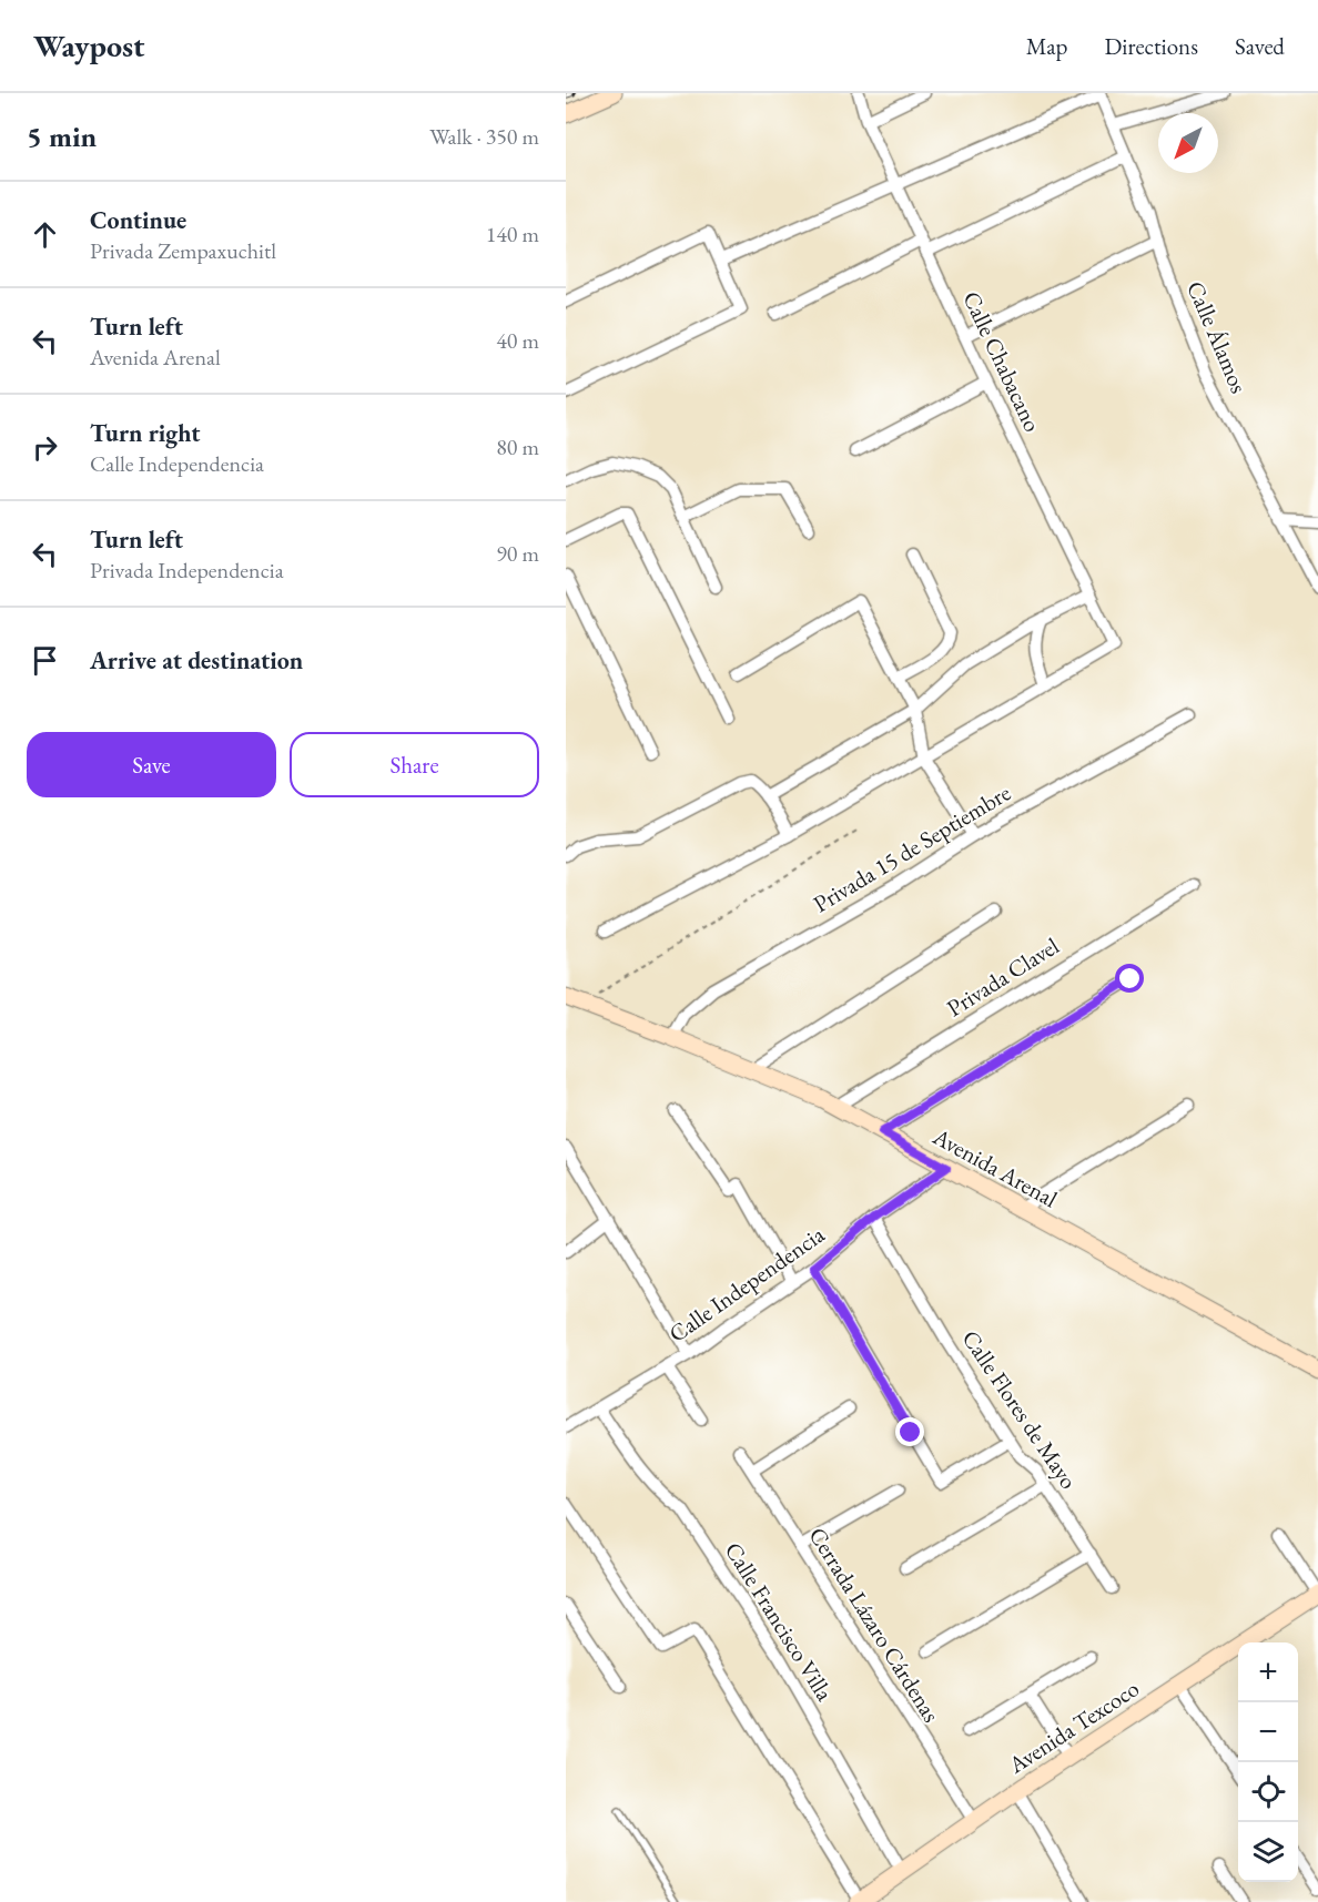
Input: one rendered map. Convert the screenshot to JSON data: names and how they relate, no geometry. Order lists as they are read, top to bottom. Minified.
{"streets":{"main road":["Avenida Arenal","Avenida Texcoco"],"street":["Calle Álamos","Calle Chabacano","Privada 15 de Septiembre","Privada Clavel","Calle Independencia","Calle Flores de Mayo","Calle Francisco Villa","Cerrada Lázaro Cárdenas"]},"crossings":[["Privada 15 de Septiembre","Avenida Arenal"],["Privada Clavel","Avenida Arenal"],["Avenida Arenal","Calle Independencia"],["Calle Independencia","Calle Flores de Mayo"],["Calle Independencia","Calle Francisco Villa"],["Calle Francisco Villa","Avenida Texcoco"],["Cerrada Lázaro Cárdenas","Avenida Texcoco"]],"north":"bottom left","page":{"header":"Waypost","nav":["Map","Directions","Saved"],"heading":["5 min","Walk · 350 m"],"list":[["Continue","Privada Zempaxuchitl","140 m"],["Turn left","Avenida Arenal","40 m"],["Turn right","Calle Independencia","80 m"],["Turn left","Privada Independencia","90 m"],"Arrive at destination"],"buttons":["Save","Share"],"map_buttons":["+","−"]}}
